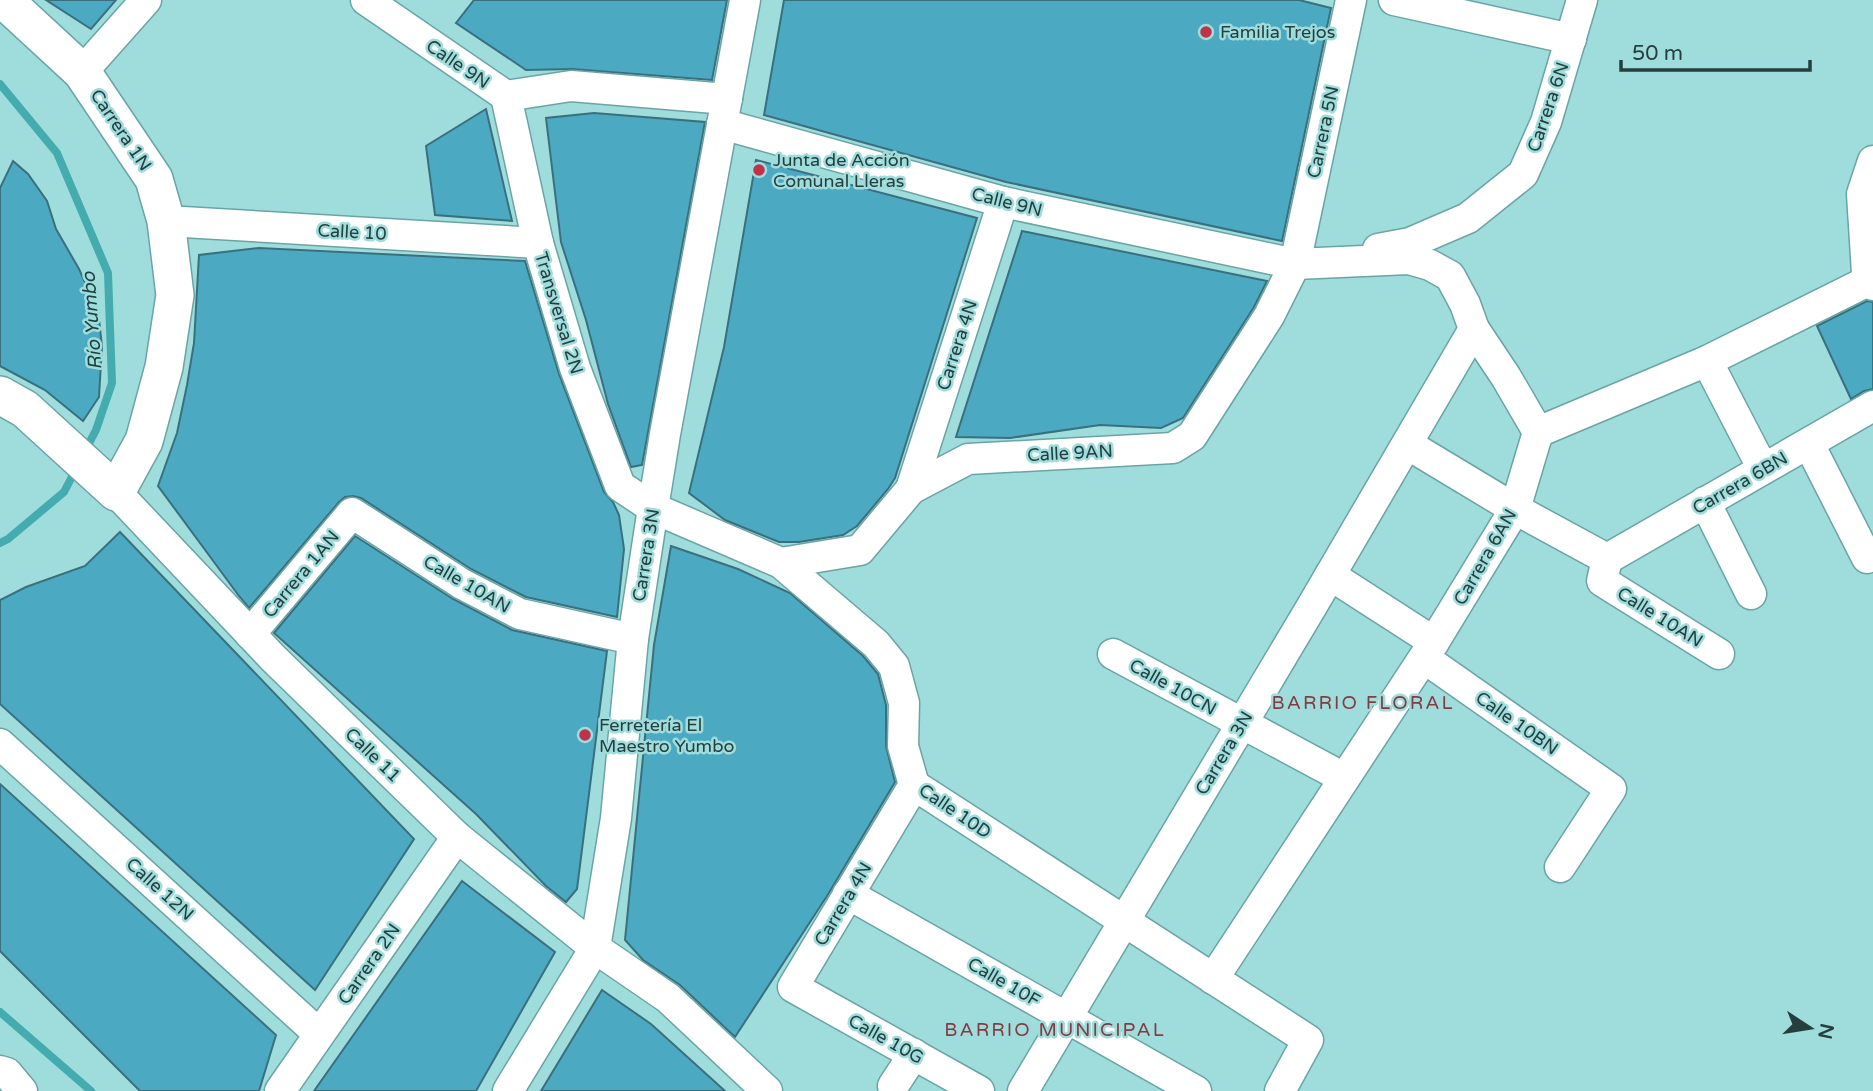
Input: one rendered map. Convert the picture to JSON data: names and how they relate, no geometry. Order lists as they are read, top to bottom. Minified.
{"streets":{"street":["Calle 9N","Carrera 6N","Carrera 1N","Carrera 5N","Calle 10","Transversal 2N","Carrera 4N","Calle 9AN","Carrera 6BN","Carrera 3N","Carrera 6AN","Carrera 1AN","Calle 10AN","Calle 10CN","Calle 10BN","Calle 11","Calle 10D","Calle 12N","Carrera 2N","Calle 10F","Calle 10G"]},"crossings":[["Calle 9N","Carrera 6N"],["Calle 9N","Carrera 5N"],["Calle 9N","Transversal 2N"],["Calle 9N","Carrera 4N"],["Calle 9N","Calle 9AN"],["Calle 9N","Carrera 3N"],["Carrera 6N","Carrera 5N"],["Carrera 6N","Calle 9AN"],["Carrera 1N","Calle 10"],["Carrera 1N","Calle 11"],["Carrera 5N","Calle 9AN"],["Calle 10","Transversal 2N"],["Transversal 2N","Carrera 3N"],["Transversal 2N","Calle 10D"],["Carrera 4N","Calle 9AN"],["Carrera 4N","Calle 10D"],["Carrera 4N","Calle 10F"],["Carrera 4N","Calle 10G"],["Calle 9AN","Calle 10D"],["Carrera 6BN","Calle 10AN"],["Carrera 3N","Calle 10AN"],["Carrera 3N","Calle 10CN"],["Carrera 3N","Calle 10BN"],["Carrera 3N","Calle 11"],["Carrera 3N","Calle 10D"],["Carrera 3N","Calle 10F"],["Carrera 6AN","Calle 10CN"],["Carrera 6AN","Calle 10BN"],["Carrera 6AN","Calle 10D"],["Carrera 1AN","Calle 10AN"],["Carrera 1AN","Calle 11"],["Calle 11","Carrera 2N"],["Calle 12N","Carrera 2N"]],"districts":["BARRIO FLORAL","BARRIO MUNICIPAL"],"water":["Río Yumbo"],"places":["Familia Trejos","Junta de Acción Comunal Lleras","Ferretería El Maestro Yumbo"],"scale_bar":"50 m","north":"right"}
